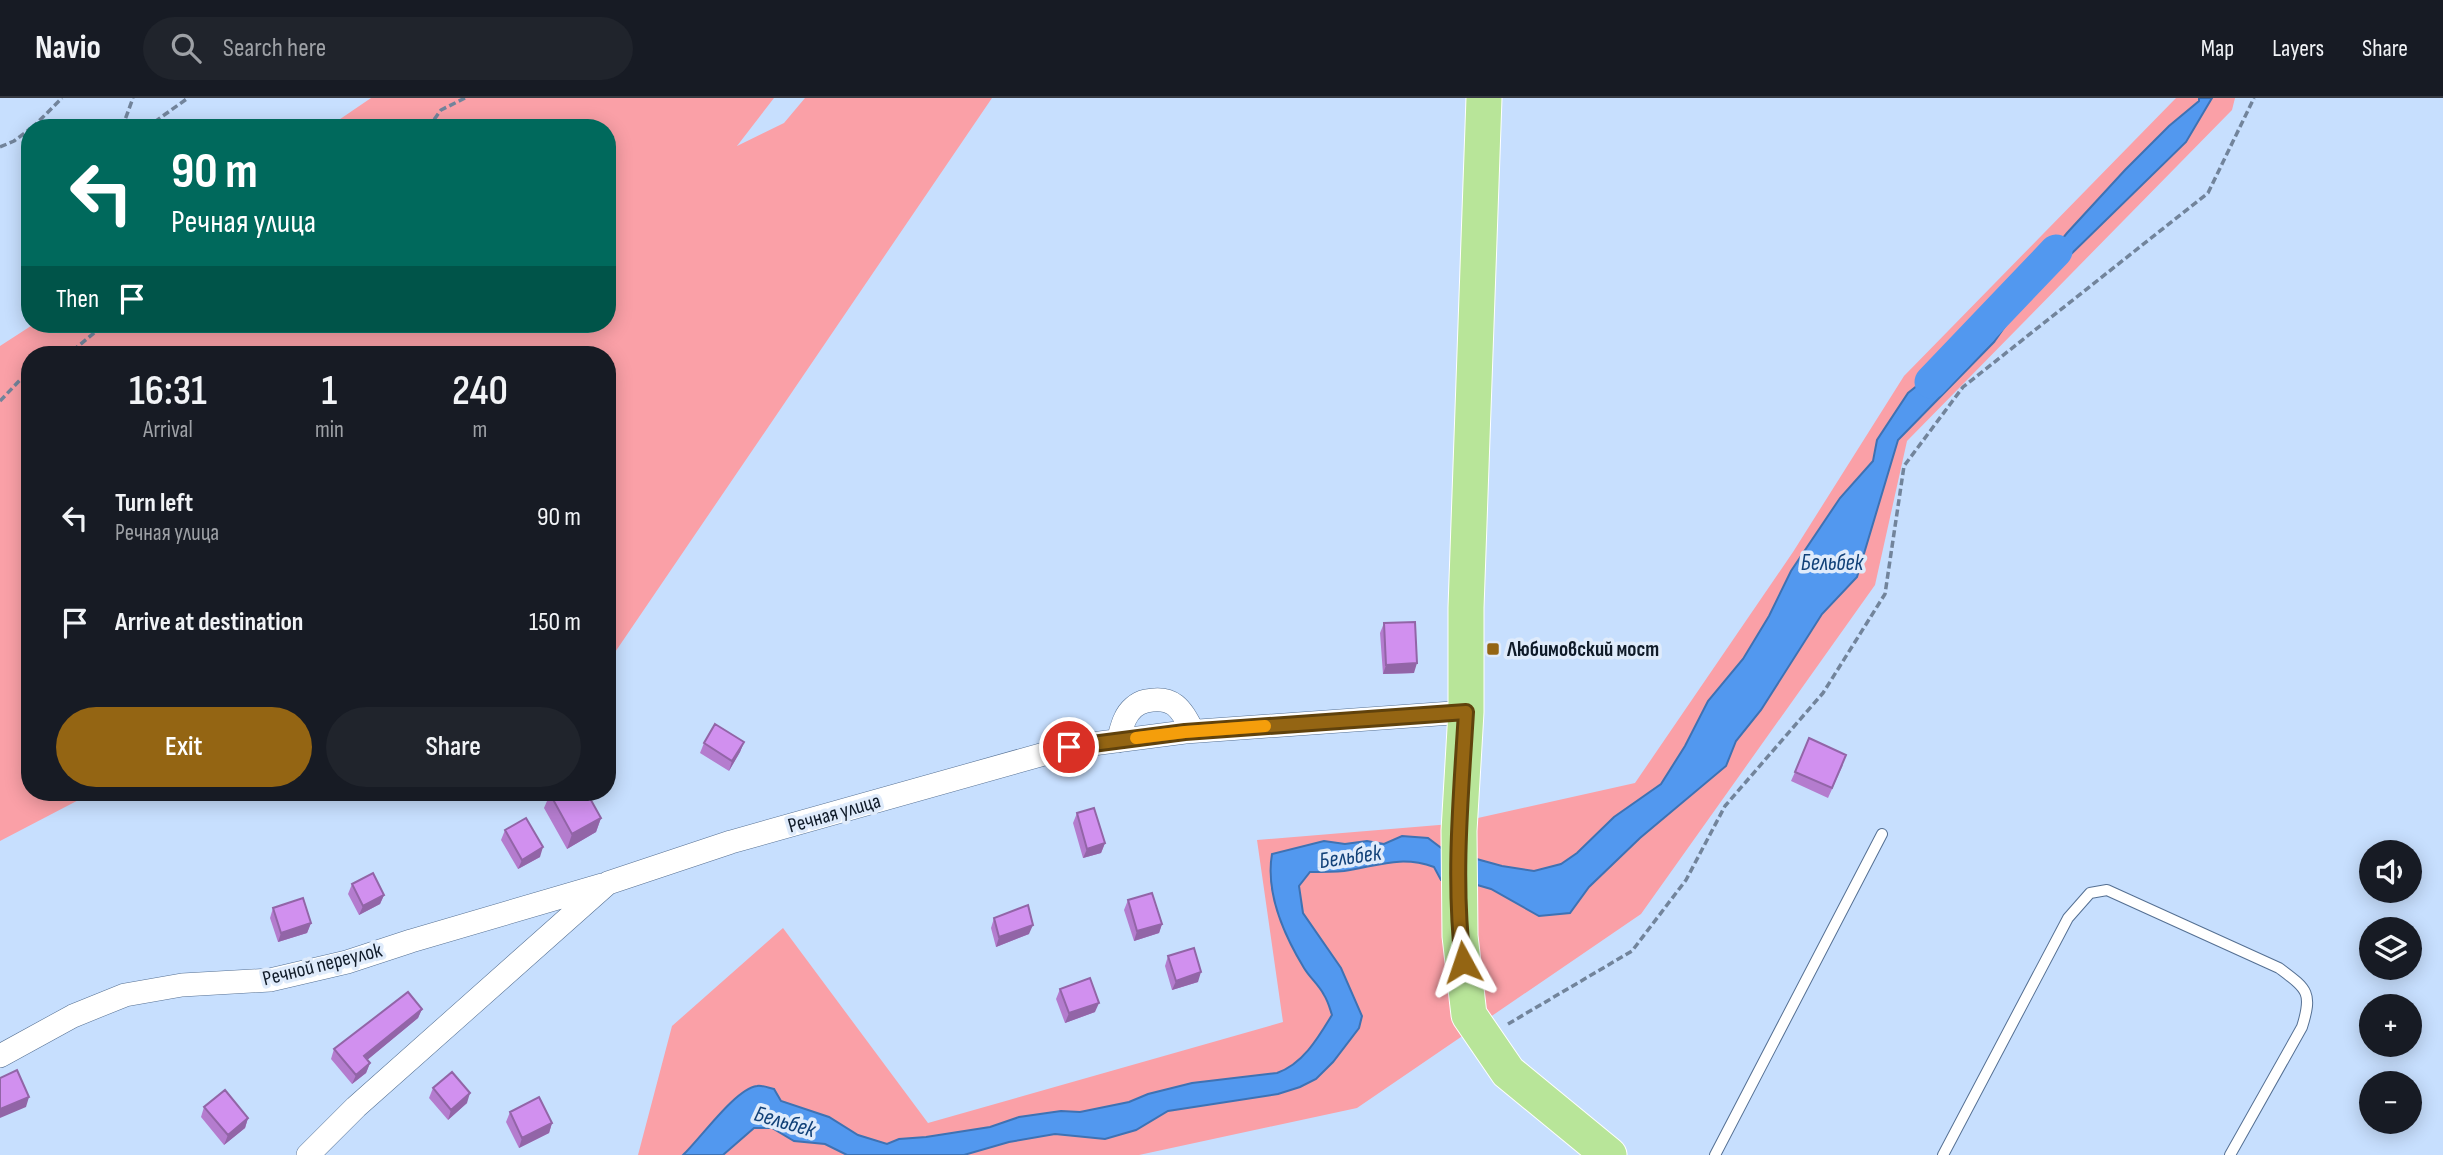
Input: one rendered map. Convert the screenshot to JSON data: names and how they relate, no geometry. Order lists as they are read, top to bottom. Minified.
{"streets":{"street":["Речная улица","Речной переулок"]},"crossings":[["Речная улица","Речной переулок"]],"water":["Бельбек"],"places":{"transit":["Любимовский мост"]},"page":{"header":"Navio","search":"Search here","nav":["Map","Layers","Share"],"turn":["90 m","Речная улица"],"then":"Then","eta":["16:31","Arrival","1","min","240","m"],"list":[{"name":"Turn left","note":"Речная улица","value":"90 m"},{"name":"Arrive at destination","value":"150 m"}],"buttons":["Exit","Share"],"map_buttons":["+","−"]}}
